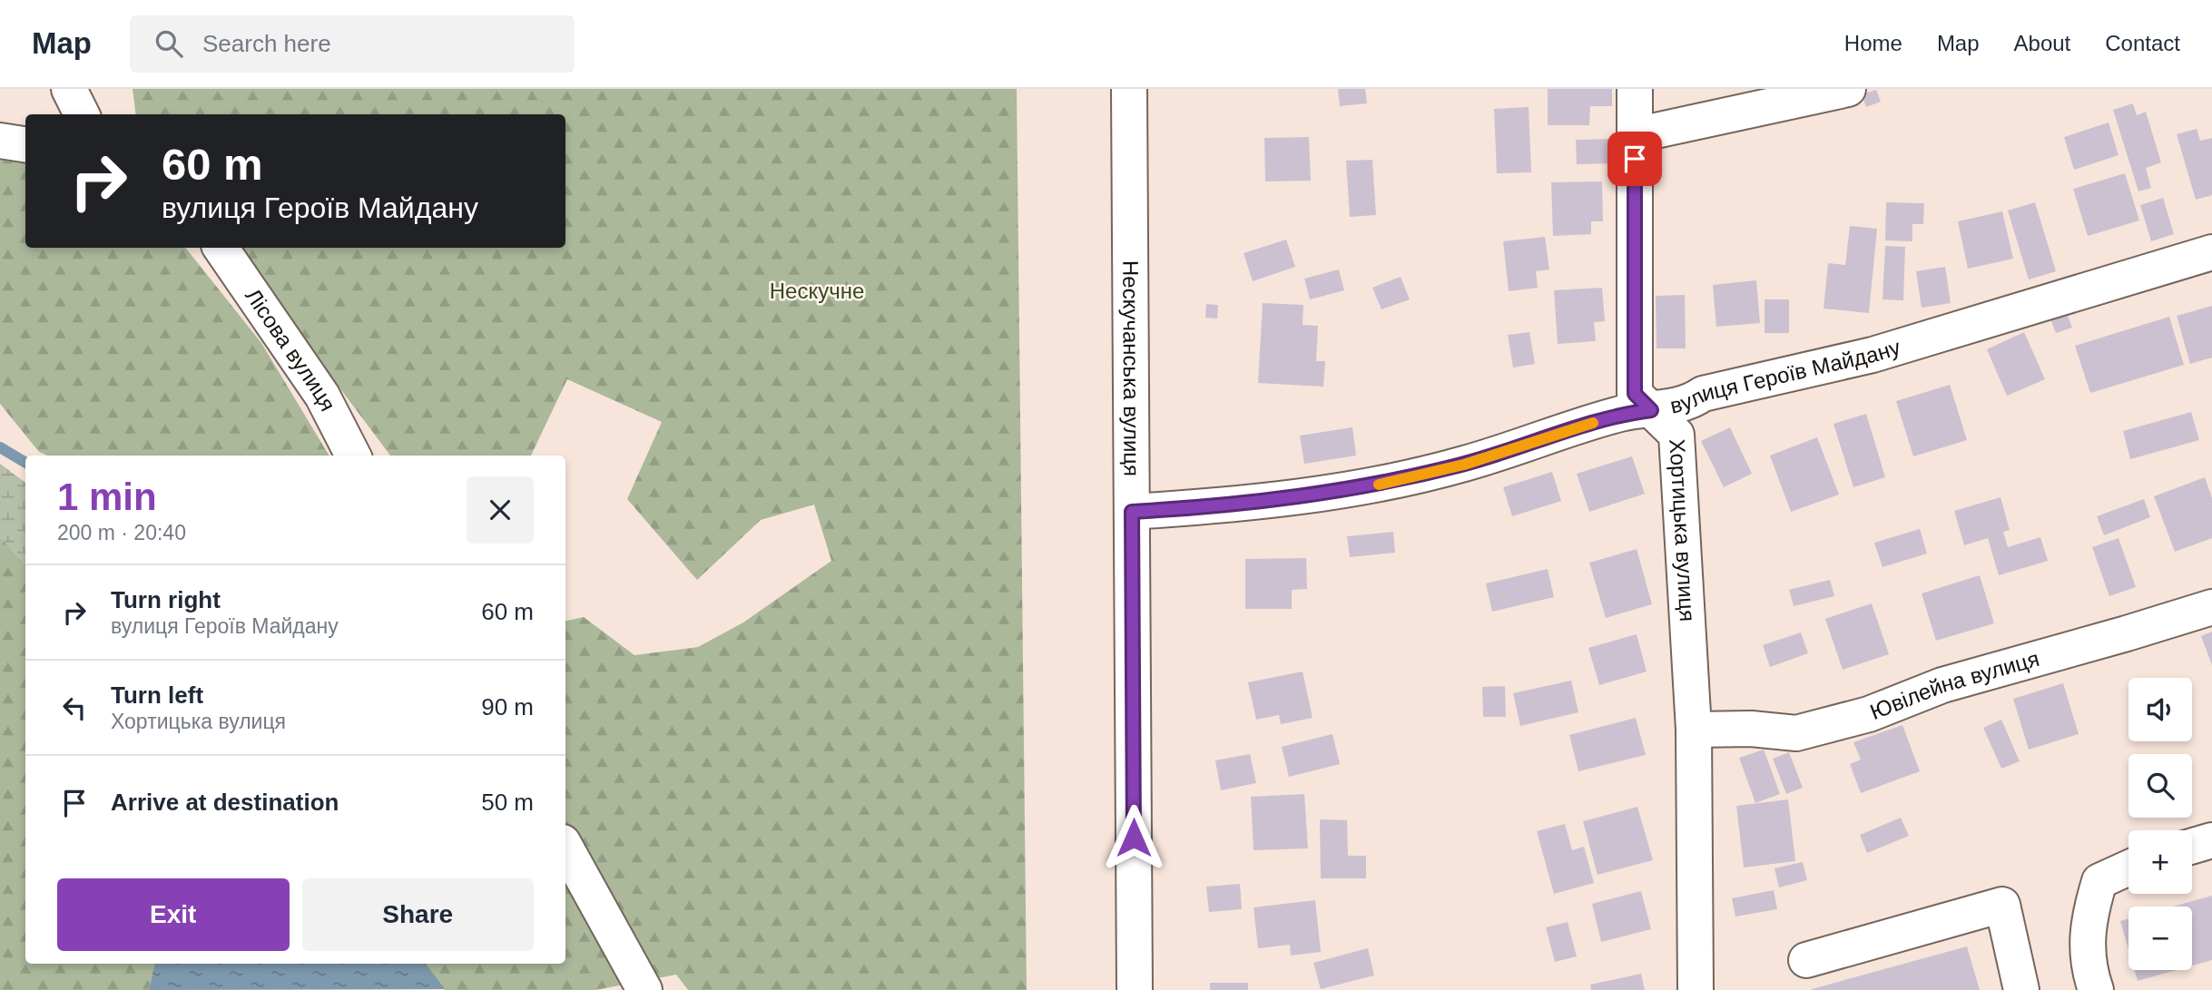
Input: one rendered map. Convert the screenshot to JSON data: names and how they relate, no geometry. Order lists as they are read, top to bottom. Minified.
{"streets":{"street":["Лісова вулиця","Нескучанська вулиця","вулиця Героїв Майдану","Хортицька вулиця","Ювілейна вулиця"]},"crossings":[["Нескучанська вулиця","вулиця Героїв Майдану"],["вулиця Героїв Майдану","Хортицька вулиця"],["Хортицька вулиця","Ювілейна вулиця"]],"parks":["Нескучне"],"page":{"header":"Map","search":"Search here","nav":["Home","Map","About","Contact"],"turn":["60 m","вулиця Героїв Майдану"],"heading":["1 min","200 m · 20:40"],"list":[{"name":"Turn right","note":"вулиця Героїв Майдану","value":"60 m"},{"name":"Turn left","note":"Хортицька вулиця","value":"90 m"},{"name":"Arrive at destination","value":"50 m"}],"map_buttons":["+","−"],"buttons":["Exit","Share"]}}
